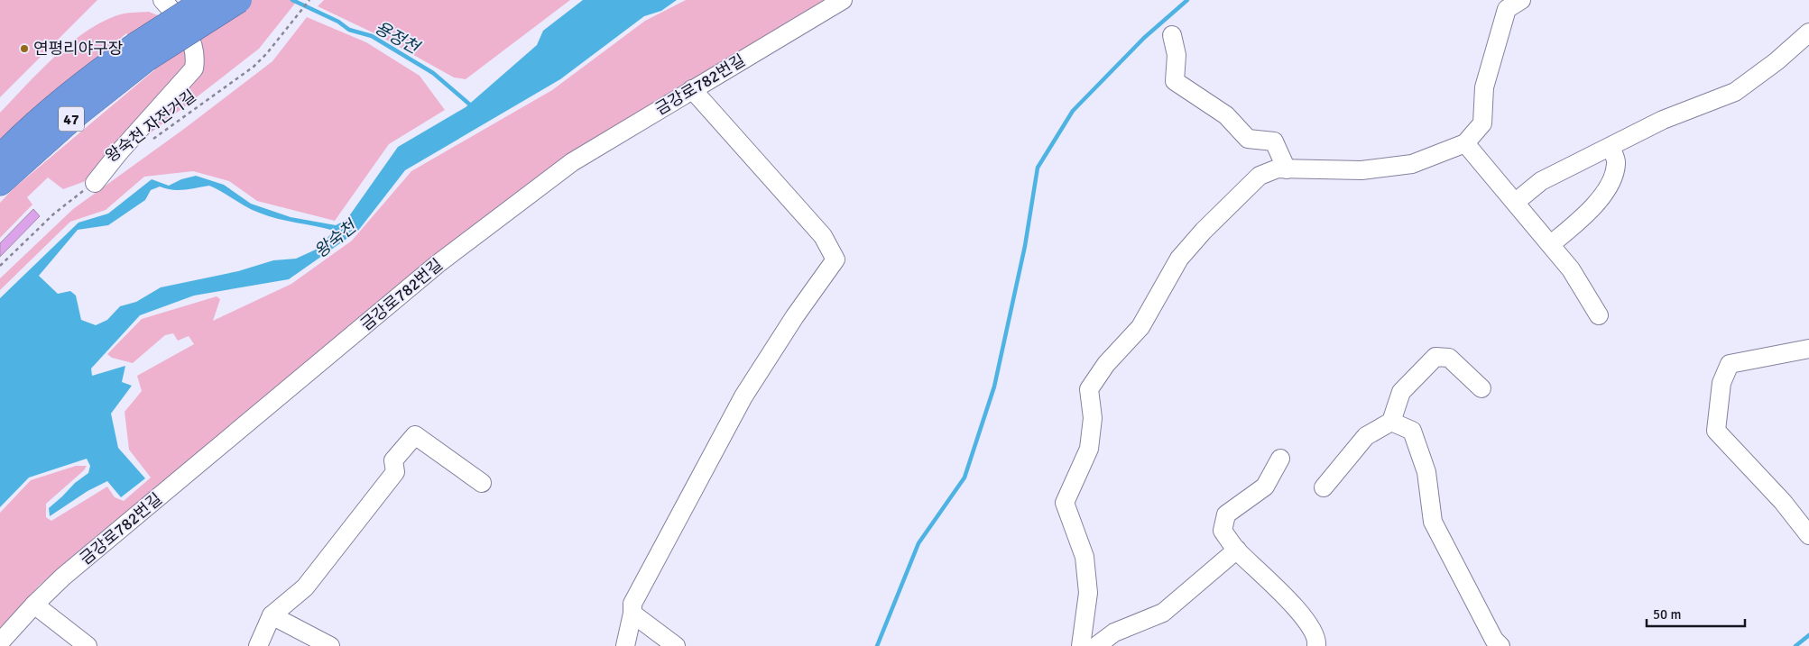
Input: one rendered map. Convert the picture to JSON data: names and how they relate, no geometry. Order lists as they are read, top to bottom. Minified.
{"streets":{"highway":["47"],"street":["금강로782번길"],"path":["왕숙천 자전거길"]},"water":["용정천","왕숙천"],"places":["연평리야구장"],"scale_bar":"50 m"}
